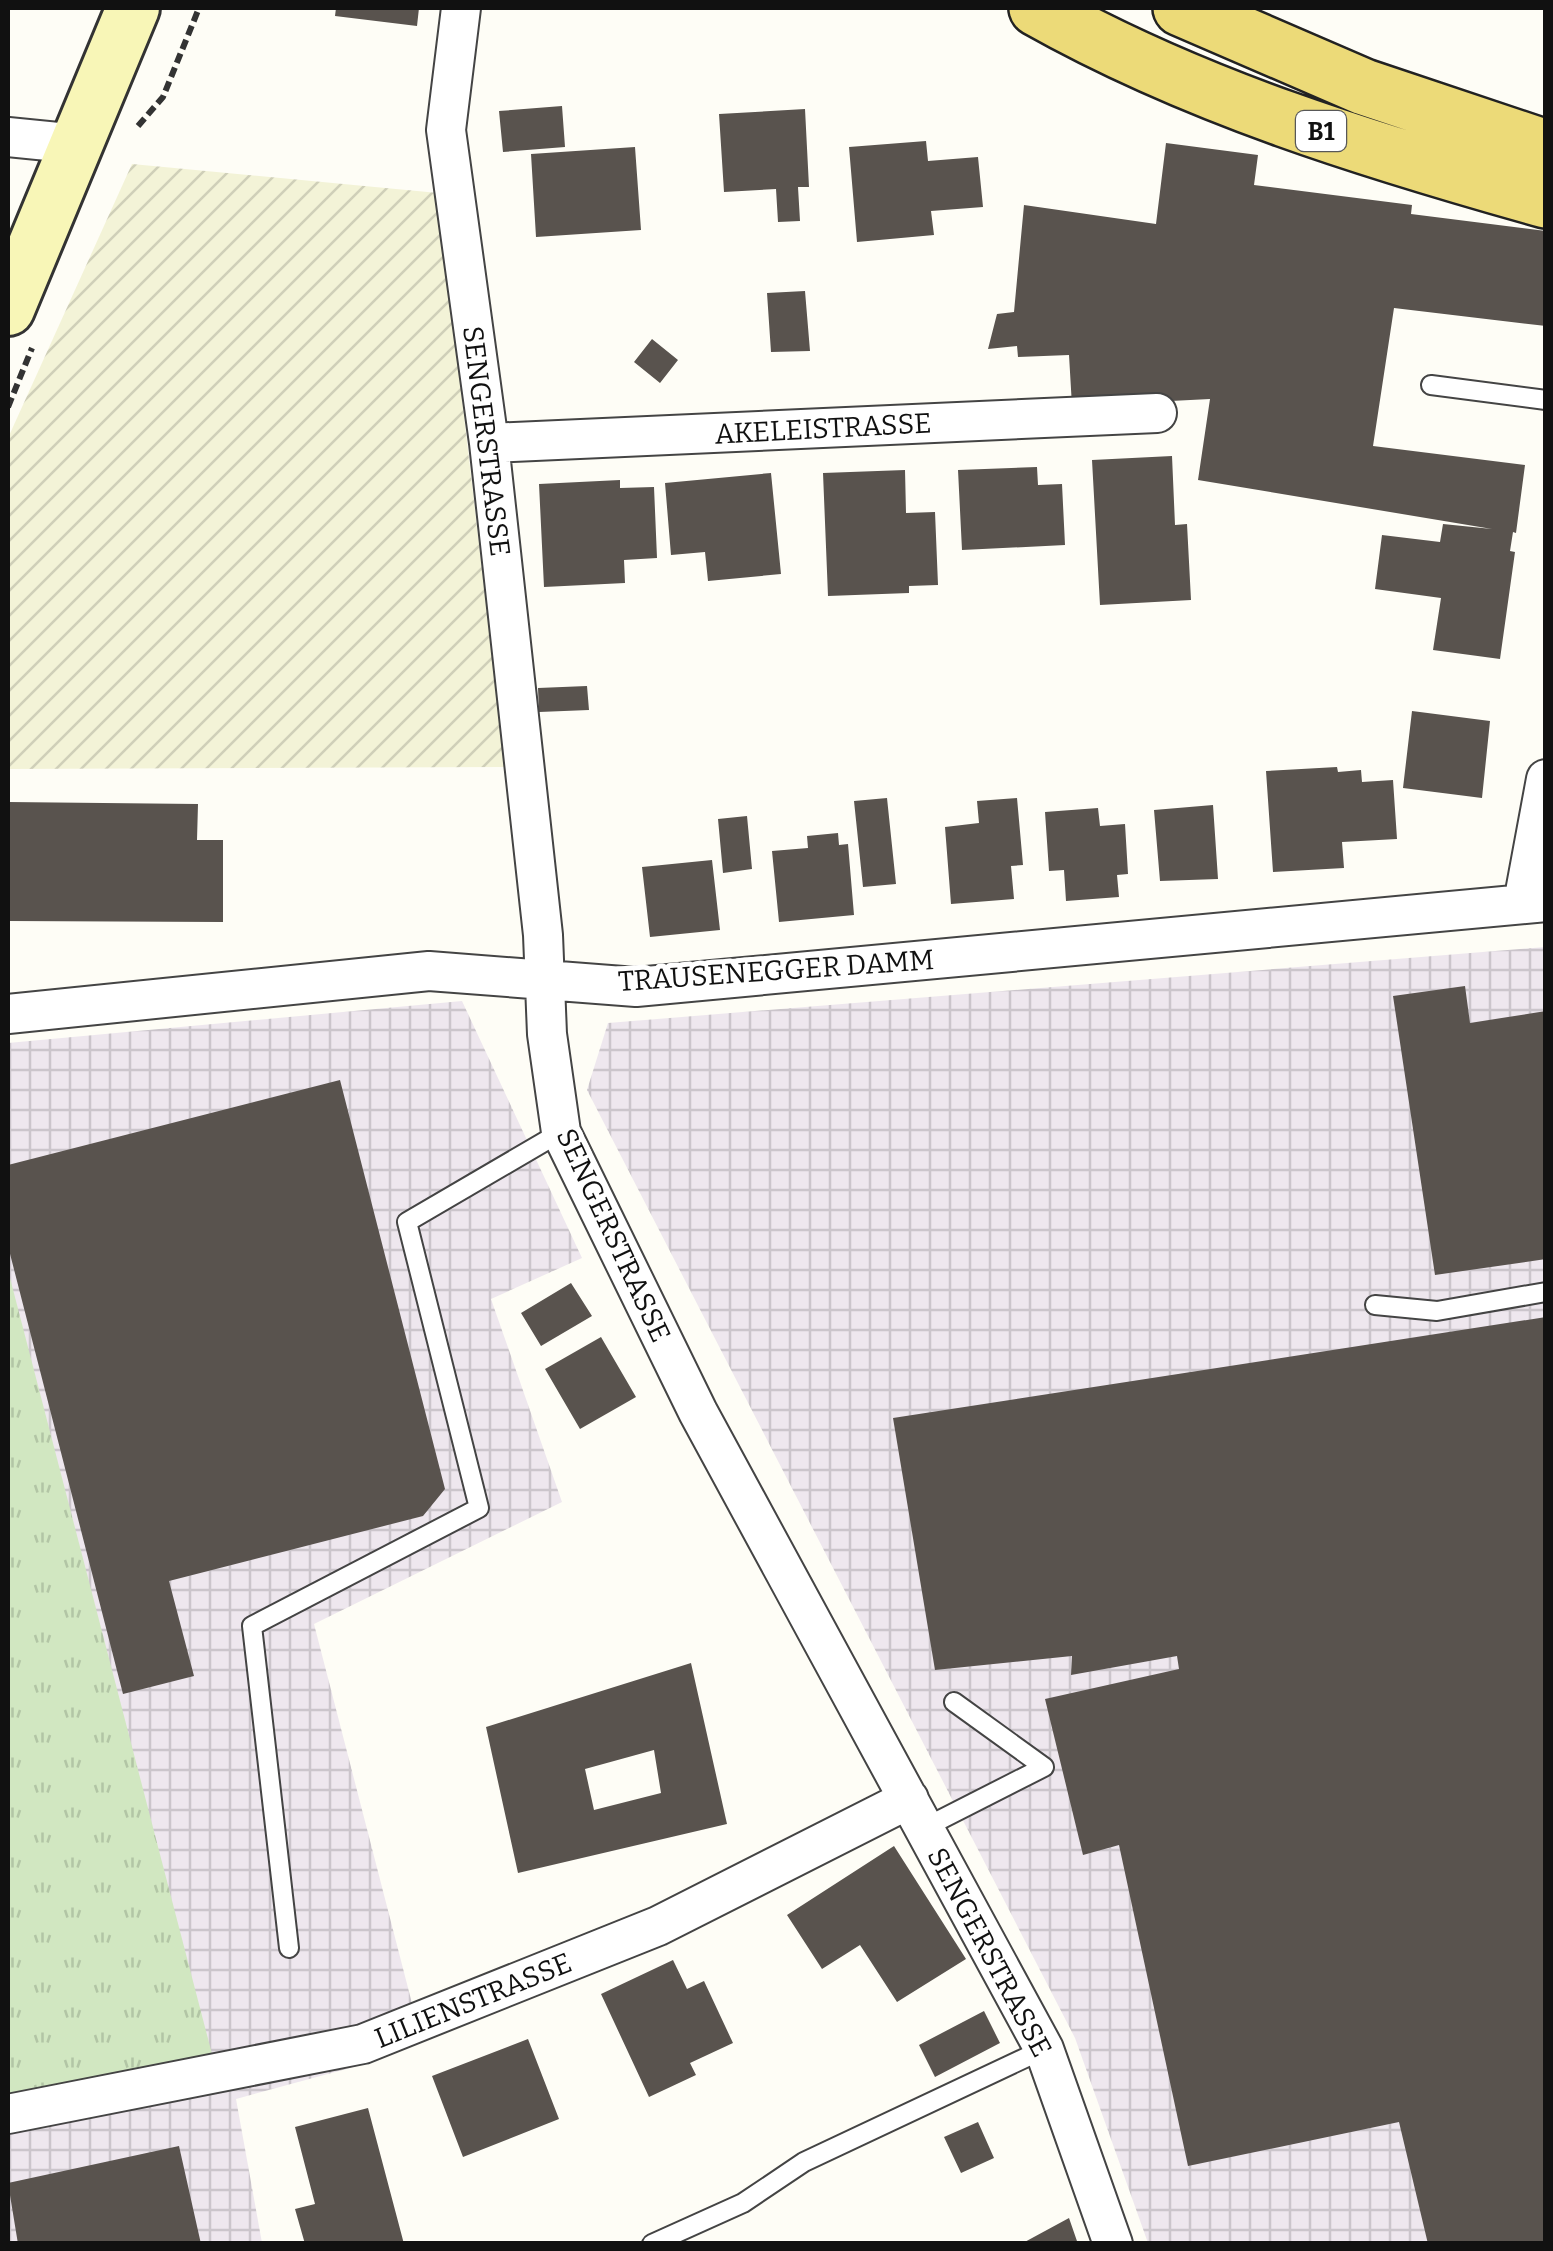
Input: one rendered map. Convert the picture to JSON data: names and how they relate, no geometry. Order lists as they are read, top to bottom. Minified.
{"streets":{"main road":["B1"],"street":["AKELEISTRASSE","SENGERSTRASSE","TRAUSENEGGER DAMM","LILIENSTRASSE"]},"crossings":[["AKELEISTRASSE","SENGERSTRASSE"],["SENGERSTRASSE","TRAUSENEGGER DAMM"],["SENGERSTRASSE","LILIENSTRASSE"]]}
